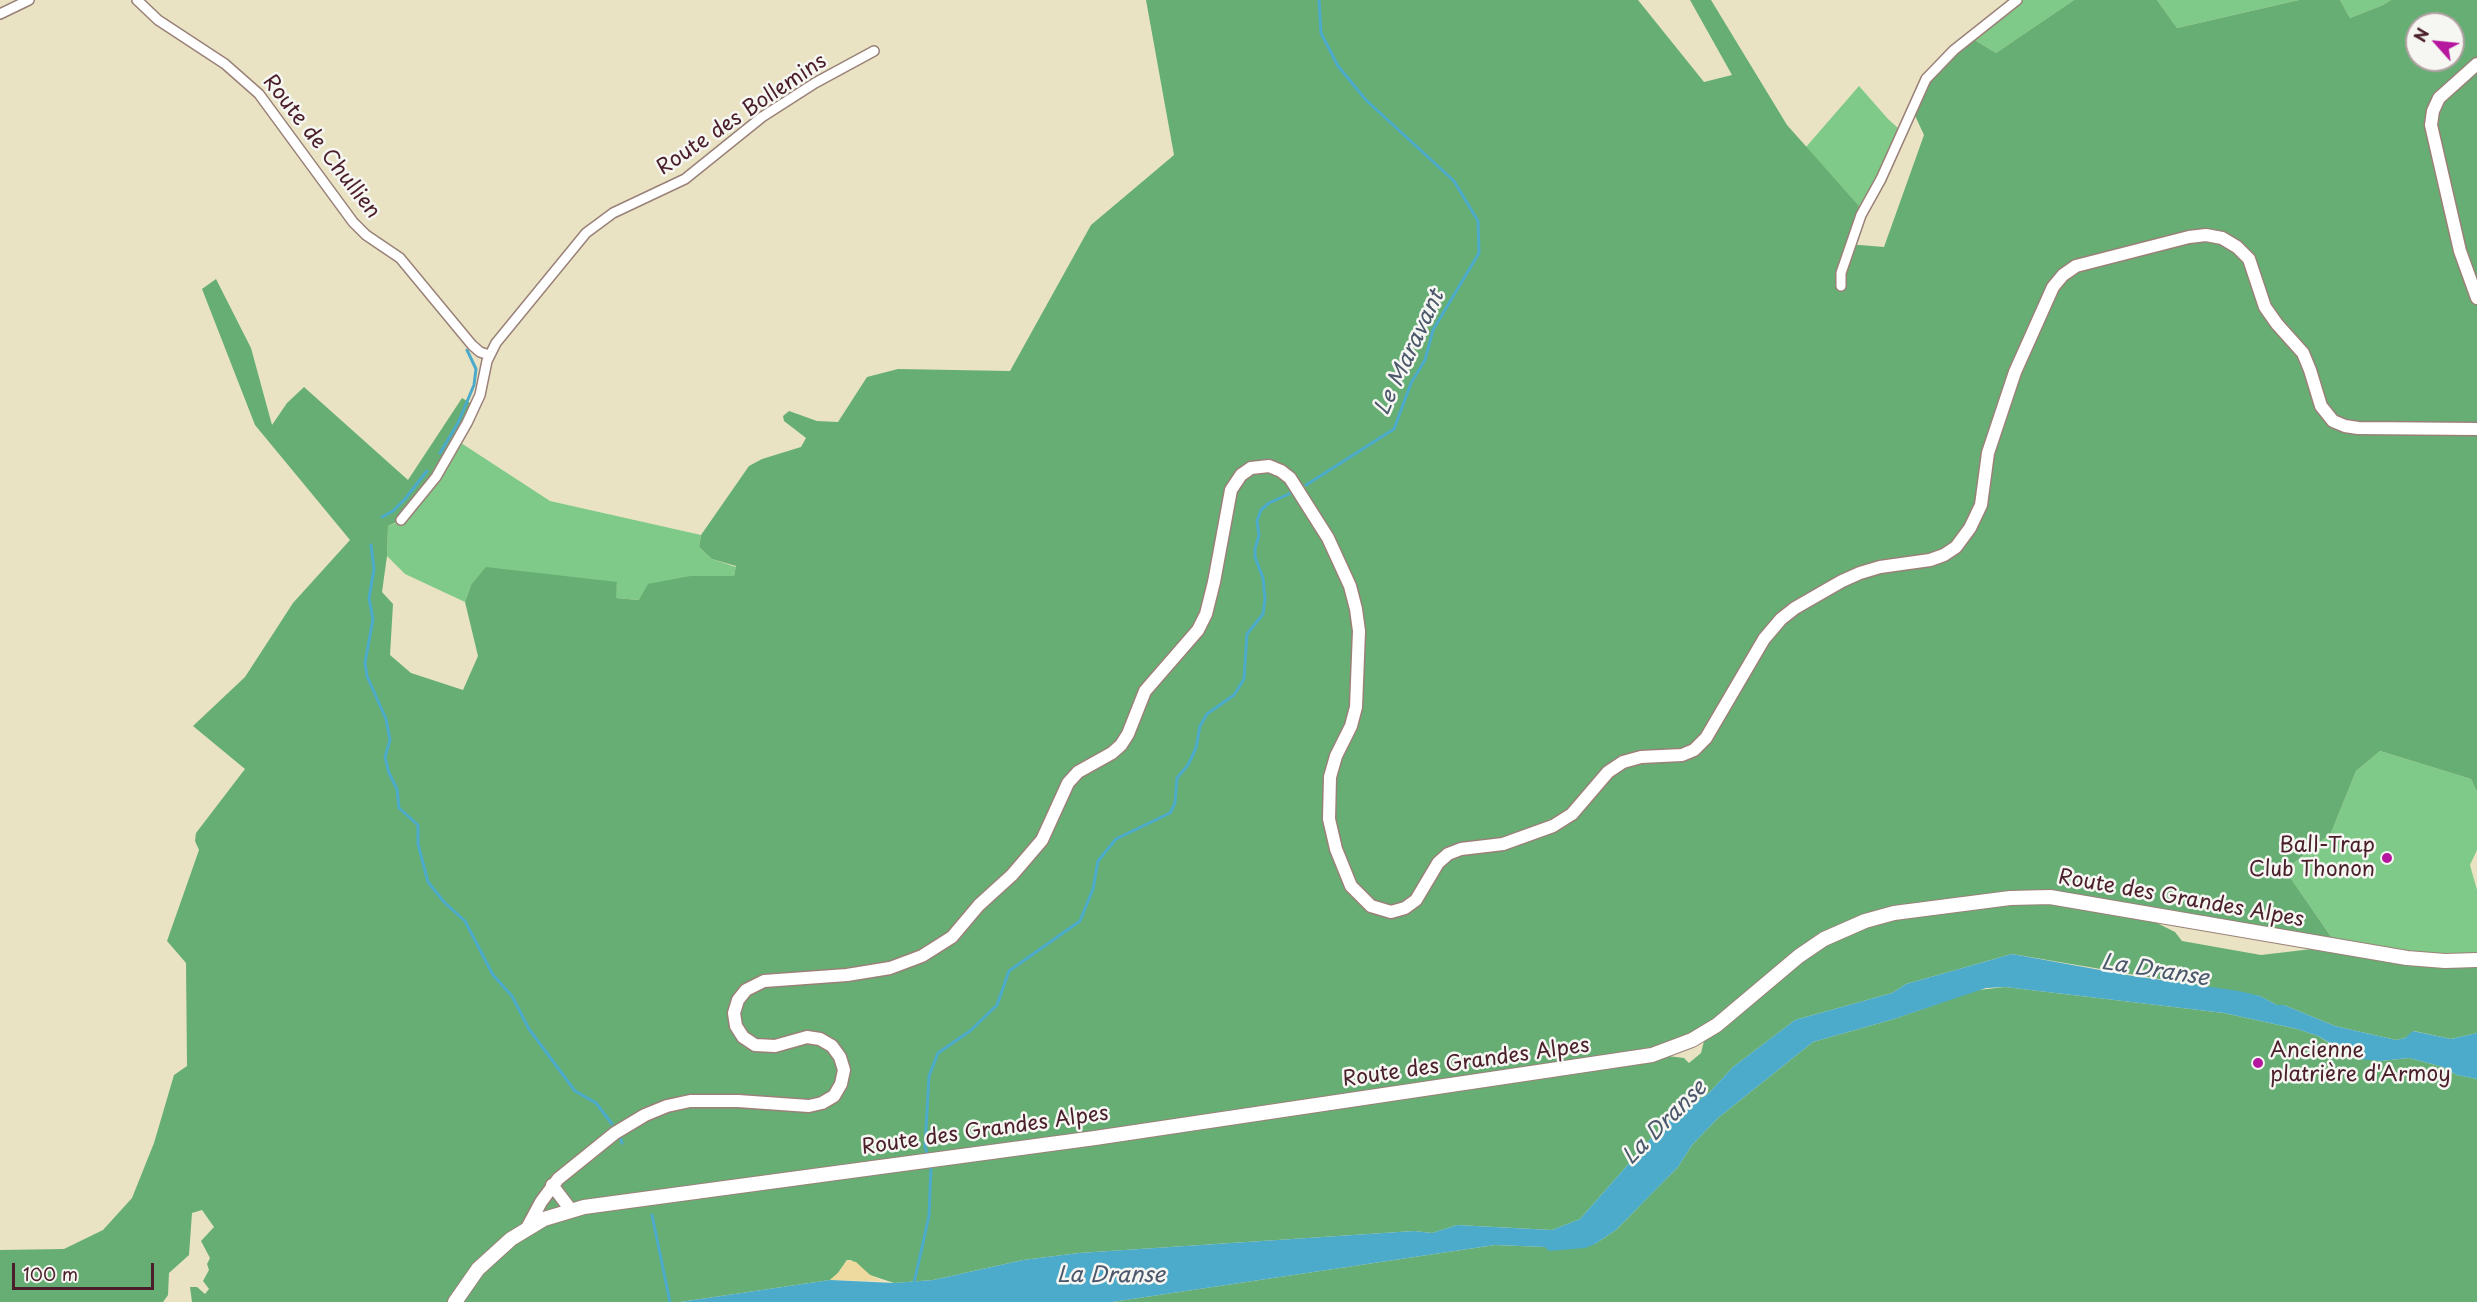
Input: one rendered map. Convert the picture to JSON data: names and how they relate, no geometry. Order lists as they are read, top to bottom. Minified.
{"streets":{"main road":["Route des Grandes Alpes"],"street":["Route des Bollemins","Route de Chullien"]},"crossings":[["Route des Bollemins","Route de Chullien"]],"water":["Le Maravant","La Dranse"],"places":["Ball-Trap Club Thonon","Ancienne platrière d'Armoy"],"scale_bar":"100 m","north":"top left"}
